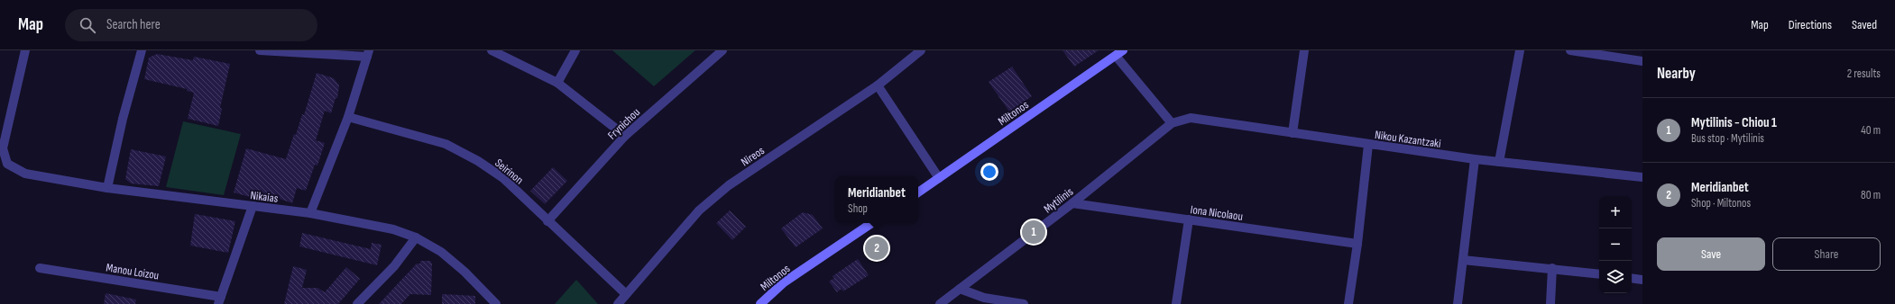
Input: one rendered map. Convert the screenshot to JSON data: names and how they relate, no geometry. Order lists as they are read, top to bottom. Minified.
{"streets":{"street":["Miltonos","Frynichou","Nikou Kazantzaki","Nireos","Seirinon","Nikaias","Mytilinis","Iona Nicolaou","Manou Loizou"]},"crossings":[["Frynichou","Seirinon"],["Nikou Kazantzaki","Mytilinis"],["Nireos","Seirinon"],["Mytilinis","Iona Nicolaou"]],"page":{"header":"Map","search":"Search here","nav":["Map","Directions","Saved"],"heading":["Nearby","2 results"],"list":[{"mark":"1","name":"Mytilinis - Chiou 1","note":"Bus stop · Mytilinis","value":"40 m"},{"mark":"2","name":"Meridianbet","note":"Shop · Miltonos","value":"80 m"}],"popup":["Meridianbet","Shop"],"map_buttons":["+","−"],"pins":["1","2"],"buttons":["Save","Share"]}}
